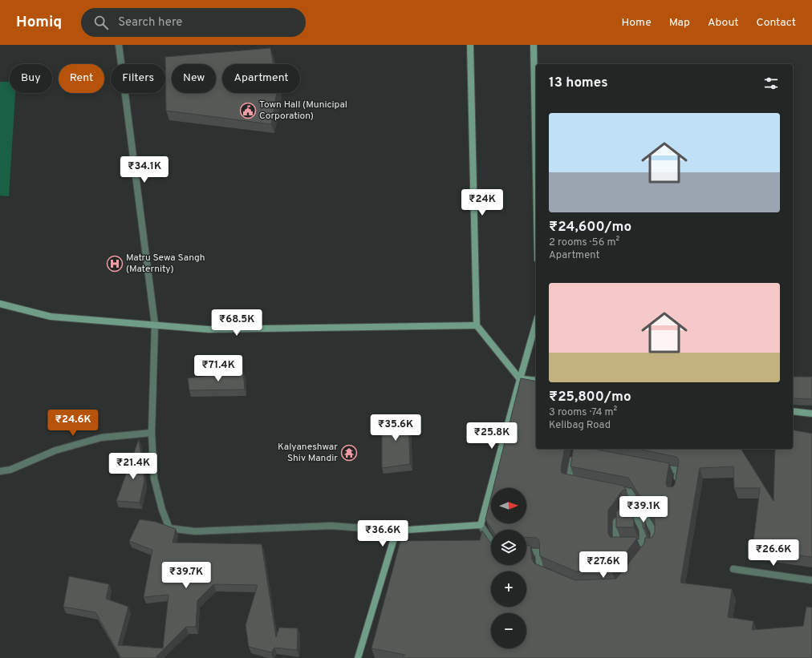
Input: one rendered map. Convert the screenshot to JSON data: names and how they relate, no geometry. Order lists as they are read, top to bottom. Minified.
{"places":{"public building":["Town Hall (Municipal Corporation)"],"hospital":["Matru Sewa Sangh (Maternity)"],"temple":["Kalyaneshwar Shiv Mandir"]},"north":"right","page":{"header":"Homiq","search":"Search here","nav":["Home","Map","About","Contact"],"chip":["Buy","Rent","Filters","New","Apartment"],"heading":"13 homes","list":[{"name":"₹24,600/mo","note":"2 rooms · 56 m² · Apartment"},{"name":"₹25,800/mo","note":"3 rooms · 74 m² · Kelibag Road"}],"price":["₹34.1K","₹24K","₹68.5K","₹71.4K","₹24.6K","₹35.6K","₹25.8K","₹21.4K","₹39.1K","₹36.6K","₹26.6K","₹27.6K","₹39.7K"],"map_buttons":["+","−"]}}
